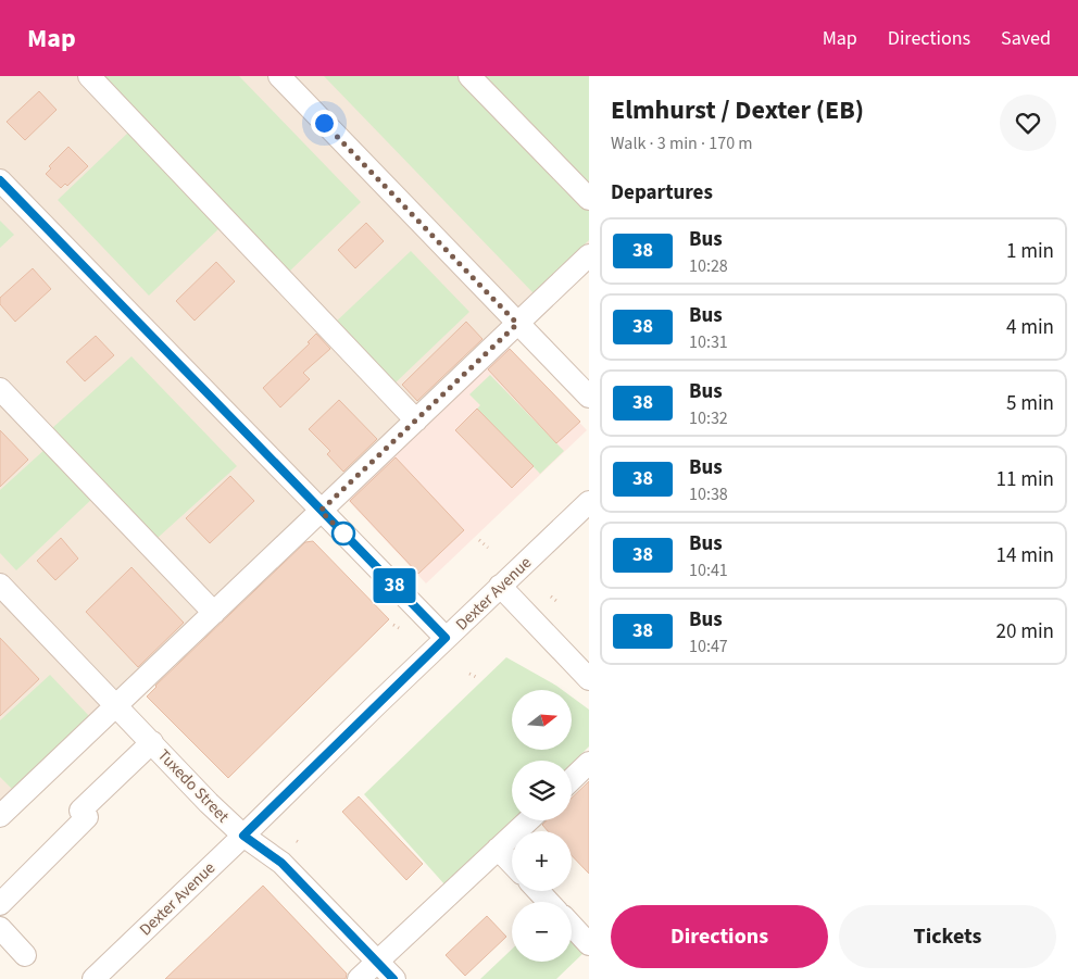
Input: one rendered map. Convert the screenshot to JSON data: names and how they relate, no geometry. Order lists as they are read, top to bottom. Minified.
{"streets":{"street":["Dexter Avenue","Tuxedo Street"]},"crossings":[["Dexter Avenue","Tuxedo Street"]],"lines":["bus line 38"],"north":"right","page":{"header":"Map","nav":["Map","Directions","Saved"],"on_map":"38","heading":[["Elmhurst / Dexter (EB)","Walk · 3 min · 170 m"],"Departures"],"list":[{"mark":"38","name":"Bus","note":"10:28","value":"1 min"},{"mark":"38","name":"Bus","note":"10:31","value":"4 min"},{"mark":"38","name":"Bus","note":"10:32","value":"5 min"},{"mark":"38","name":"Bus","note":"10:38","value":"11 min"},{"mark":"38","name":"Bus","note":"10:41","value":"14 min"},{"mark":"38","name":"Bus","note":"10:47","value":"20 min"}],"map_buttons":["+","−"],"buttons":["Directions","Tickets"]}}
